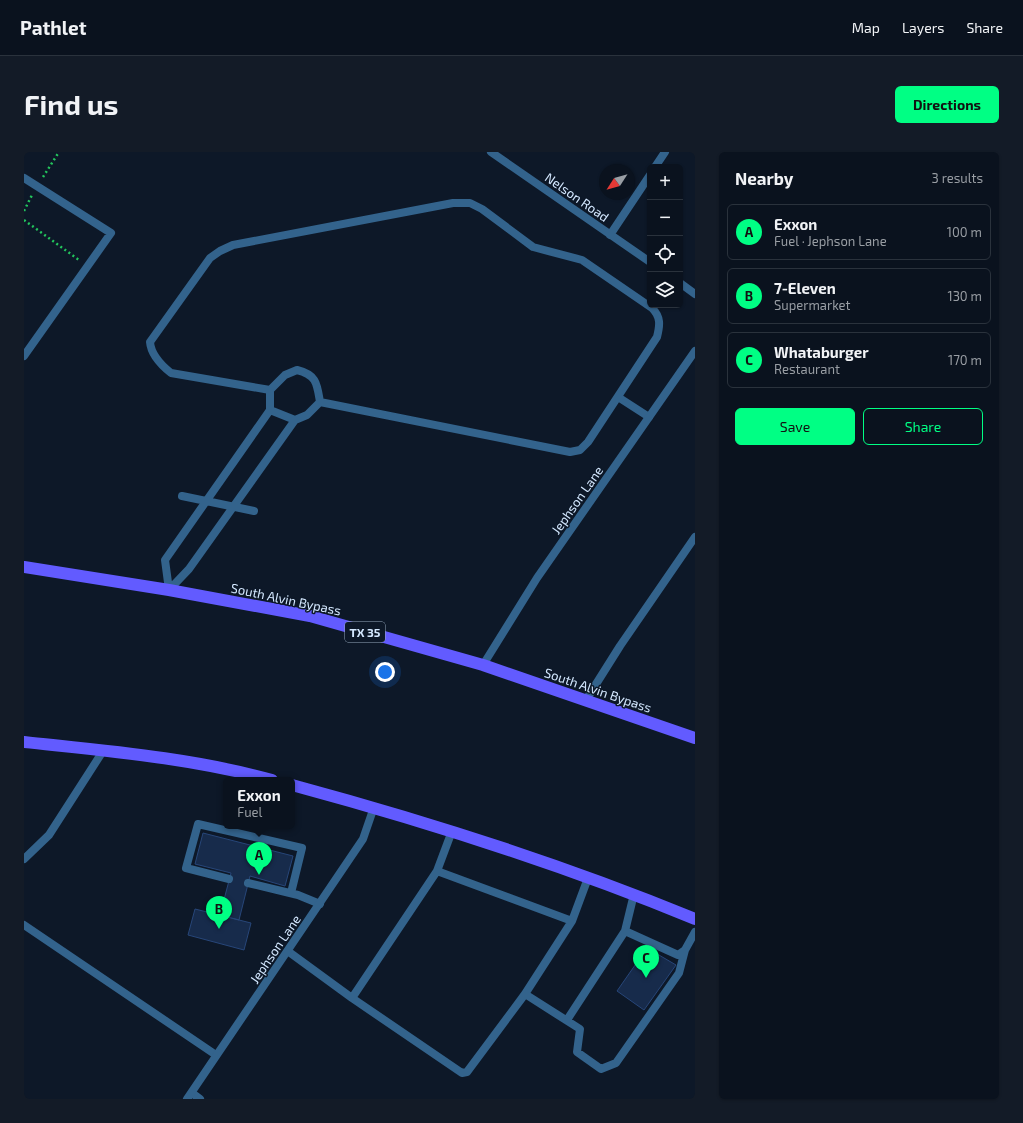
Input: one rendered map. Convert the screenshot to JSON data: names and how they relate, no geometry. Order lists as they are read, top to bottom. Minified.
{"streets":{"main road":["South Alvin Bypass","TX 35"],"street":["Nelson Road","Jephson Lane"]},"crossings":[["Jephson Lane","South Alvin Bypass"]],"north":"bottom left","page":{"header":"Pathlet","nav":["Map","Layers","Share"],"buttons":["Directions",["Save","Share"]],"title":"Find us","heading":["Nearby","3 results"],"map_buttons":["+","−"],"list":[{"mark":"A","name":"Exxon","note":"Fuel · Jephson Lane","value":"100 m"},{"mark":"B","name":"7-Eleven","note":"Supermarket","value":"130 m"},{"mark":"C","name":"Whataburger","note":"Restaurant","value":"170 m"}],"popup":["Exxon","Fuel"],"pins":["A","B","C"]}}
